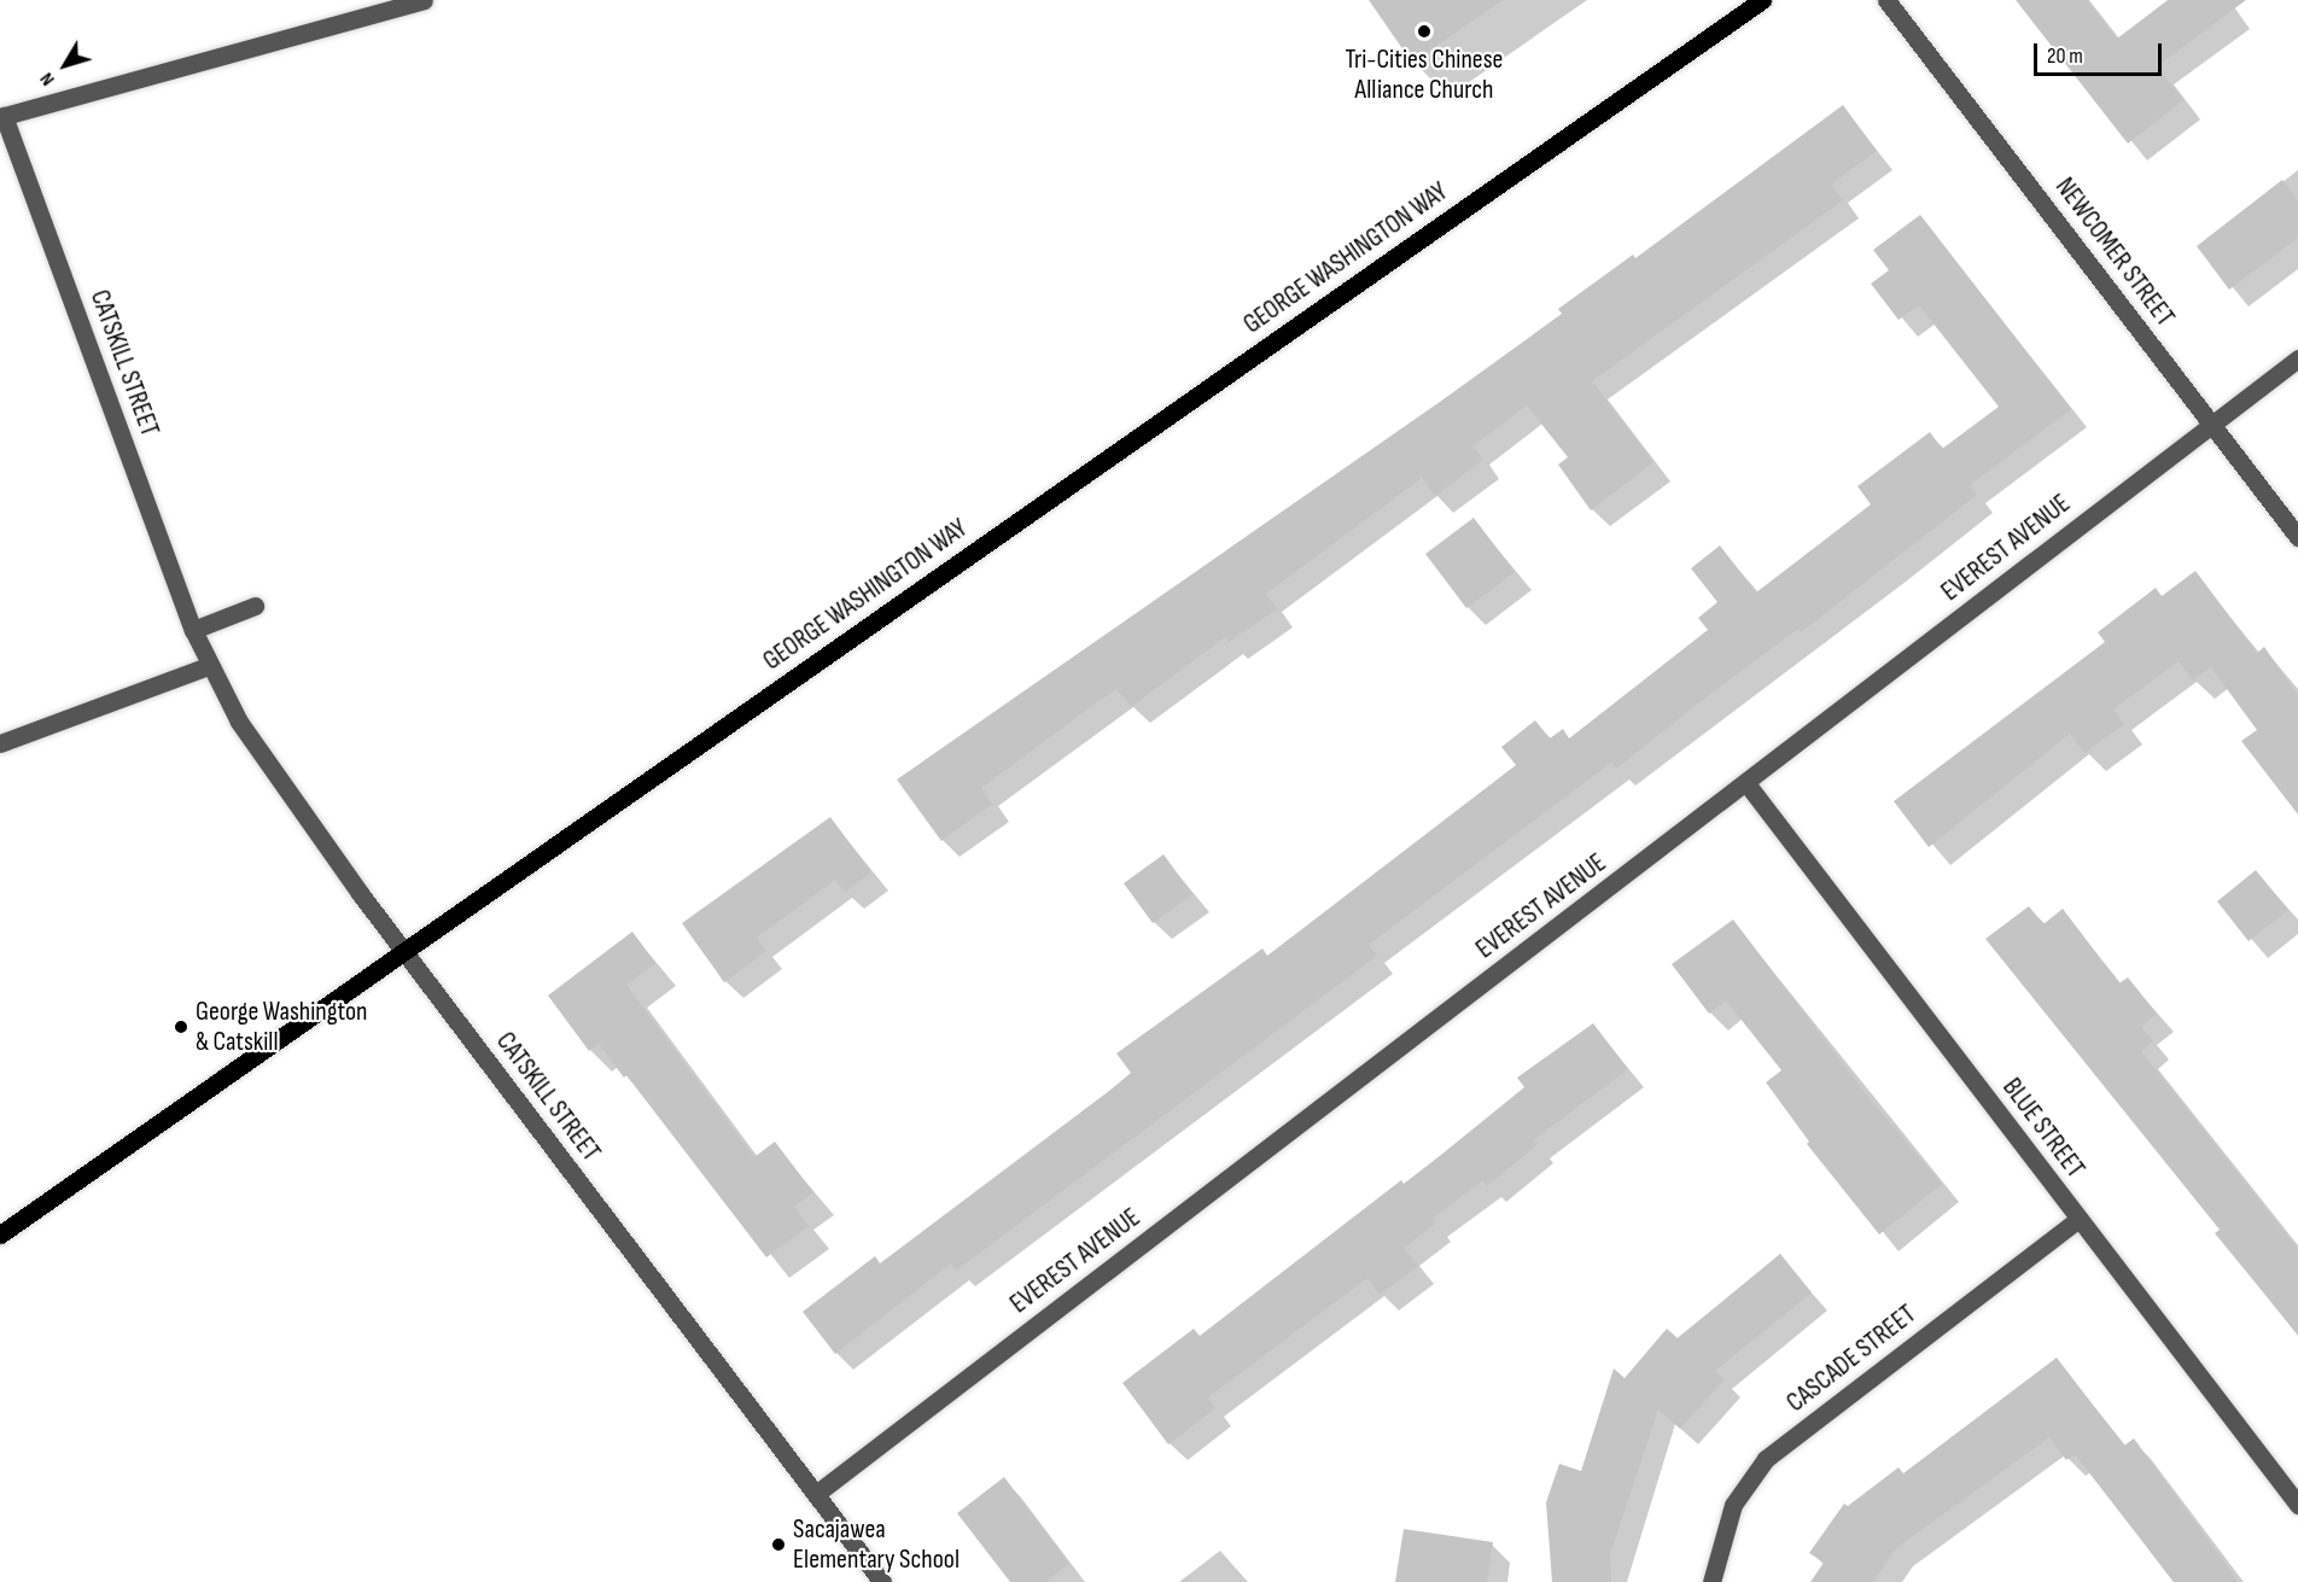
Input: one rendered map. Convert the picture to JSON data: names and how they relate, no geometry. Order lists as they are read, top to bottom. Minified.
{"streets":{"main road":["GEORGE WASHINGTON WAY"],"street":["NEWCOMER STREET","CATSKILL STREET","EVEREST AVENUE","BLUE STREET","CASCADE STREET"]},"crossings":[["NEWCOMER STREET","EVEREST AVENUE"],["GEORGE WASHINGTON WAY","CATSKILL STREET"],["CATSKILL STREET","EVEREST AVENUE"],["EVEREST AVENUE","BLUE STREET"],["BLUE STREET","CASCADE STREET"]],"places":["Tri-Cities Chinese Alliance Church","George Washington & Catskill","Sacajawea Elementary School"],"scale_bar":"20 m","north":"bottom left"}
